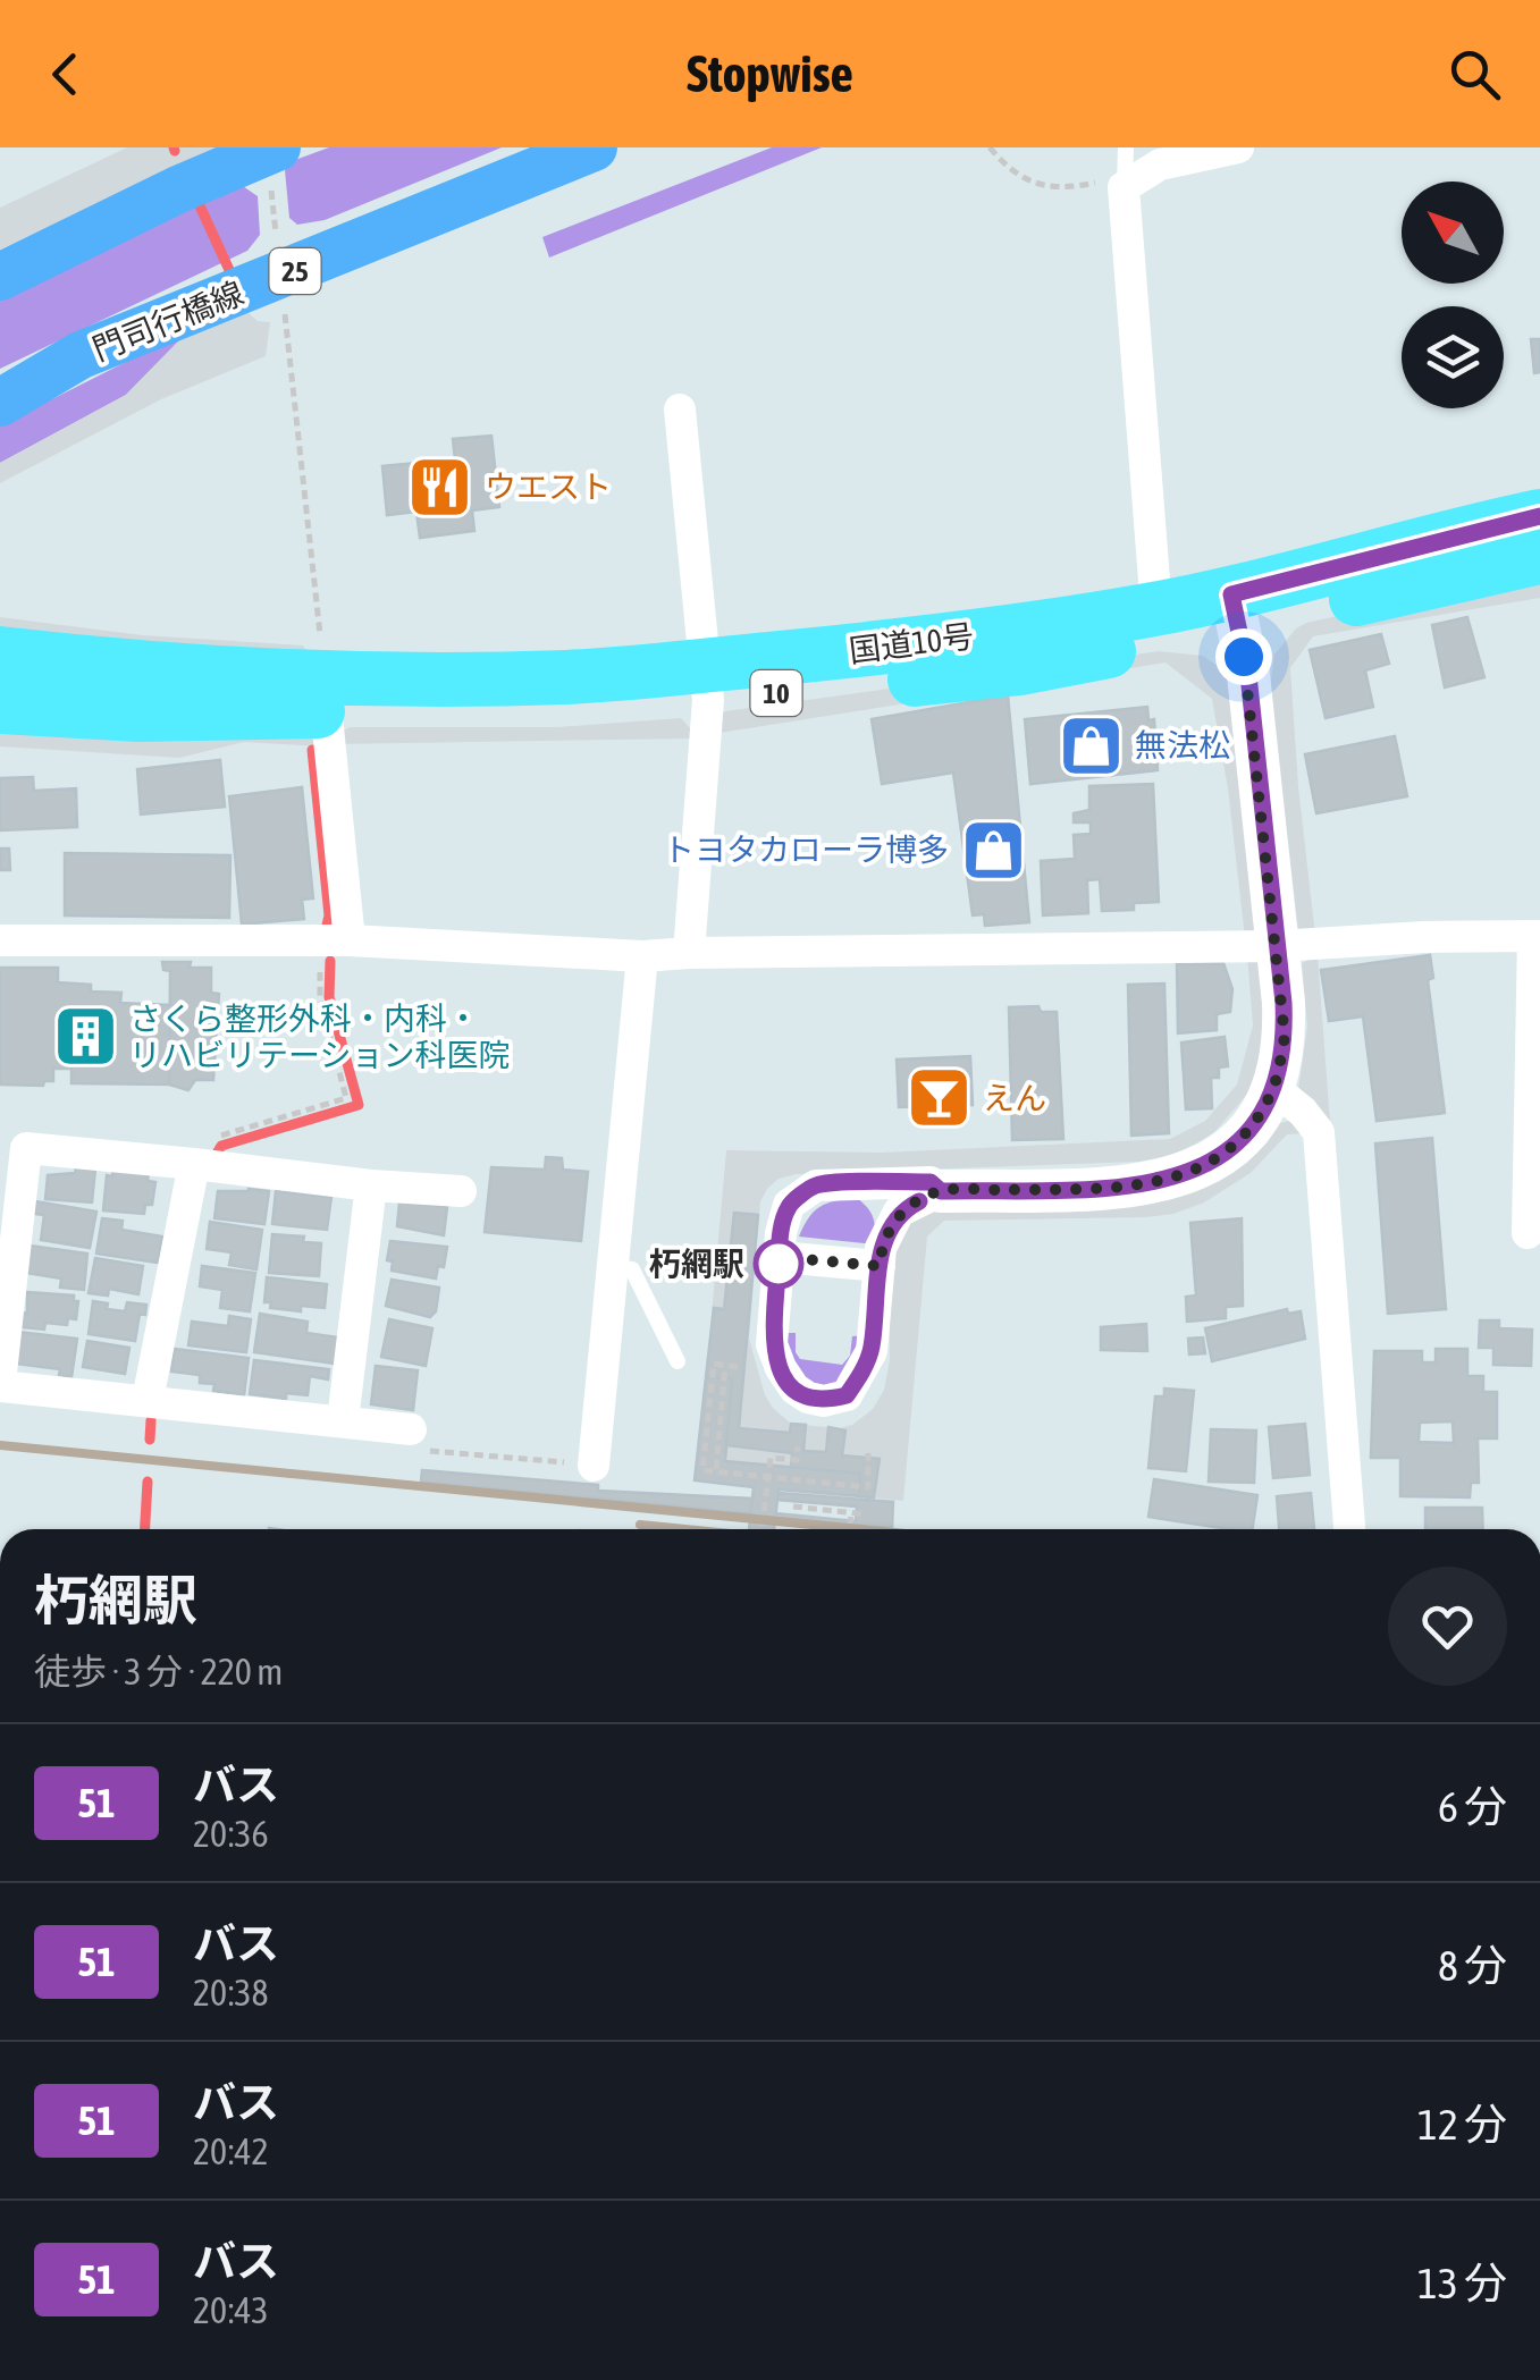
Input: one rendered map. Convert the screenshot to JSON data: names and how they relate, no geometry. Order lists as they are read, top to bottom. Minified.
{"streets":{"highway":["国道10号","10"],"main road":["25","門司行橋線"]},"crossings":[["国道10号","10"]],"places":{"restaurant":["ウエスト"],"shop":["無法松","トヨタカローラ博多"],"building":["さくら整形外科・内科・ リハビリテーション科医院"],"bar":["えん"],"other":["朽網駅"]},"lines":["bus line 51"],"north":"top left","page":{"header":"Stopwise","heading":["朽網駅","徒歩 · 3 分 · 220 m"],"list":[{"mark":"51","name":"バス","note":"20:36","value":"6 分"},{"mark":"51","name":"バス","note":"20:38","value":"8 分"},{"mark":"51","name":"バス","note":"20:42","value":"12 分"},{"mark":"51","name":"バス","note":"20:43","value":"13 分"}]}}
